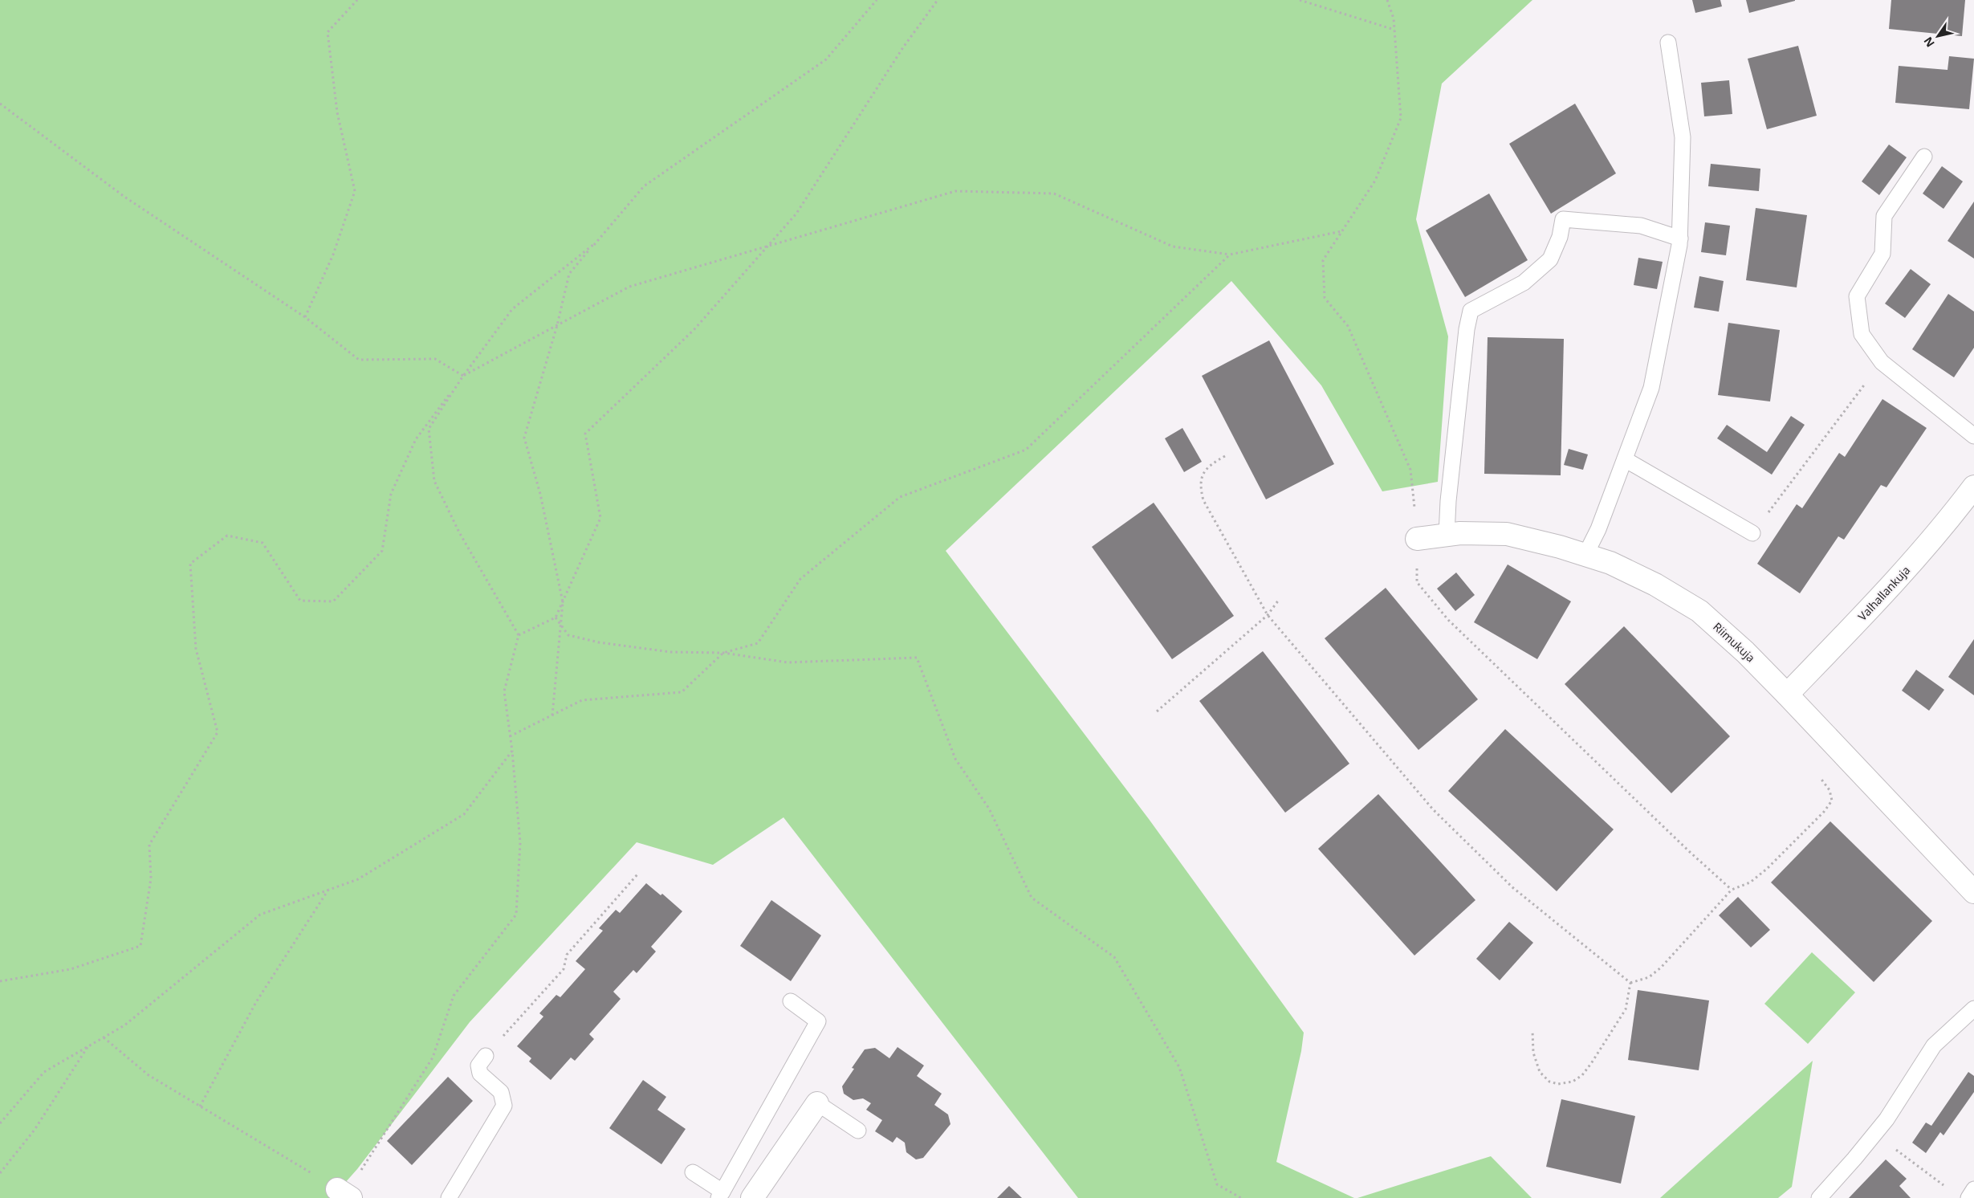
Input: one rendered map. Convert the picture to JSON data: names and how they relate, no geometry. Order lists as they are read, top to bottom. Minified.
{"streets":{"street":["Valhallankuja","Riimukuja"]},"crossings":[["Valhallankuja","Riimukuja"]],"north":"bottom left"}
